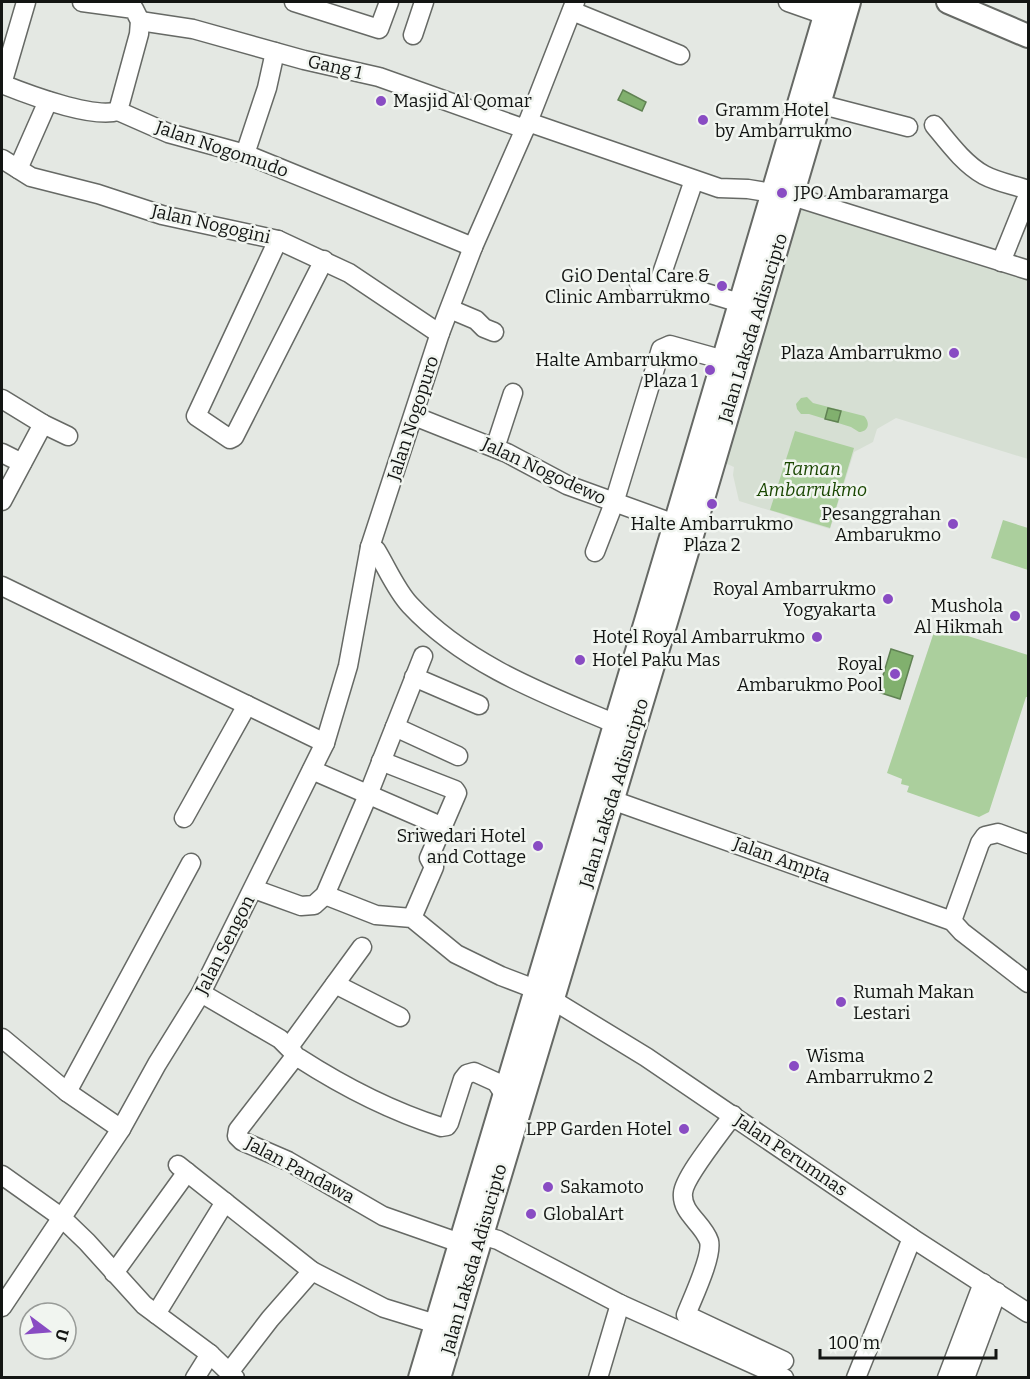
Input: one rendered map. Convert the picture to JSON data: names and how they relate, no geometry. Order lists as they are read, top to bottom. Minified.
{"streets":{"main road":["Jalan Laksda Adisucipto"],"street":["Gang 1","Jalan Nogomudo","Jalan Nogogini","Jalan Nogopuro","Jalan Nogodewo","Jalan Ampta","Jalan Sengon","Jalan Perumnas","Jalan Pandawa"]},"crossings":[["Gang 1","Jalan Laksda Adisucipto"],["Gang 1","Jalan Nogopuro"],["Jalan Nogomudo","Jalan Nogopuro"],["Jalan Nogogini","Jalan Nogopuro"],["Jalan Laksda Adisucipto","Jalan Nogodewo"],["Jalan Laksda Adisucipto","Jalan Ampta"],["Jalan Laksda Adisucipto","Jalan Perumnas"],["Jalan Laksda Adisucipto","Jalan Pandawa"],["Jalan Nogopuro","Jalan Nogodewo"],["Jalan Nogopuro","Jalan Sengon"]],"parks":["Taman Ambarrukmo"],"places":["Masjid Al Qomar","Gramm Hotel by Ambarrukmo","JPO Ambaramarga","GiO Dental Care & Clinic Ambarrukmo","Plaza Ambarrukmo","Halte Ambarrukmo Plaza 1","Halte Ambarrukmo Plaza 2","Pesanggrahan Ambarukmo","Royal Ambarrukmo Yogyakarta","Mushola Al Hikmah","Hotel Royal Ambarrukmo","Hotel Paku Mas","Royal Ambarukmo Pool","Sriwedari Hotel and Cottage","Rumah Makan Lestari","Wisma Ambarrukmo 2","LPP Garden Hotel","Sakamoto","GlobalArt"],"scale_bar":"100 m","north":"right"}
